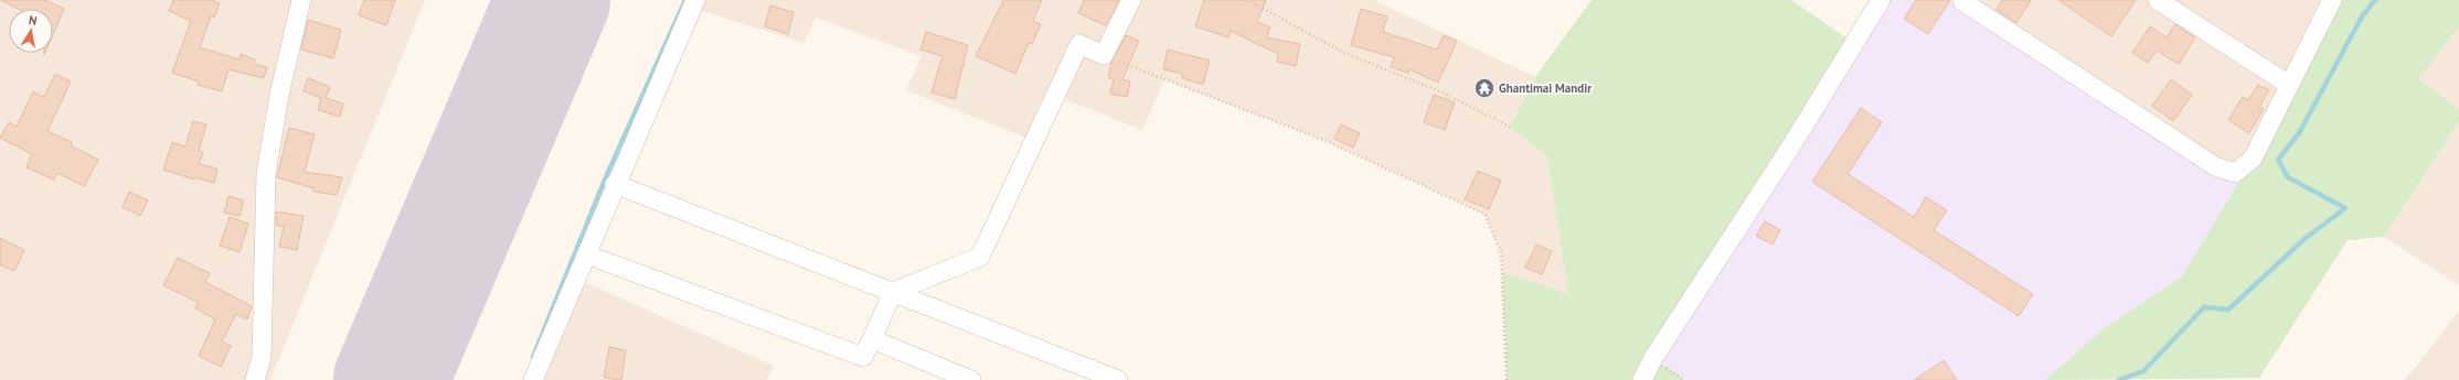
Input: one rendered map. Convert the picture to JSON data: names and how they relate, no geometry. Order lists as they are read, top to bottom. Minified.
{"places":{"temple":["Ghantimai Mandir"]},"north":"top"}
